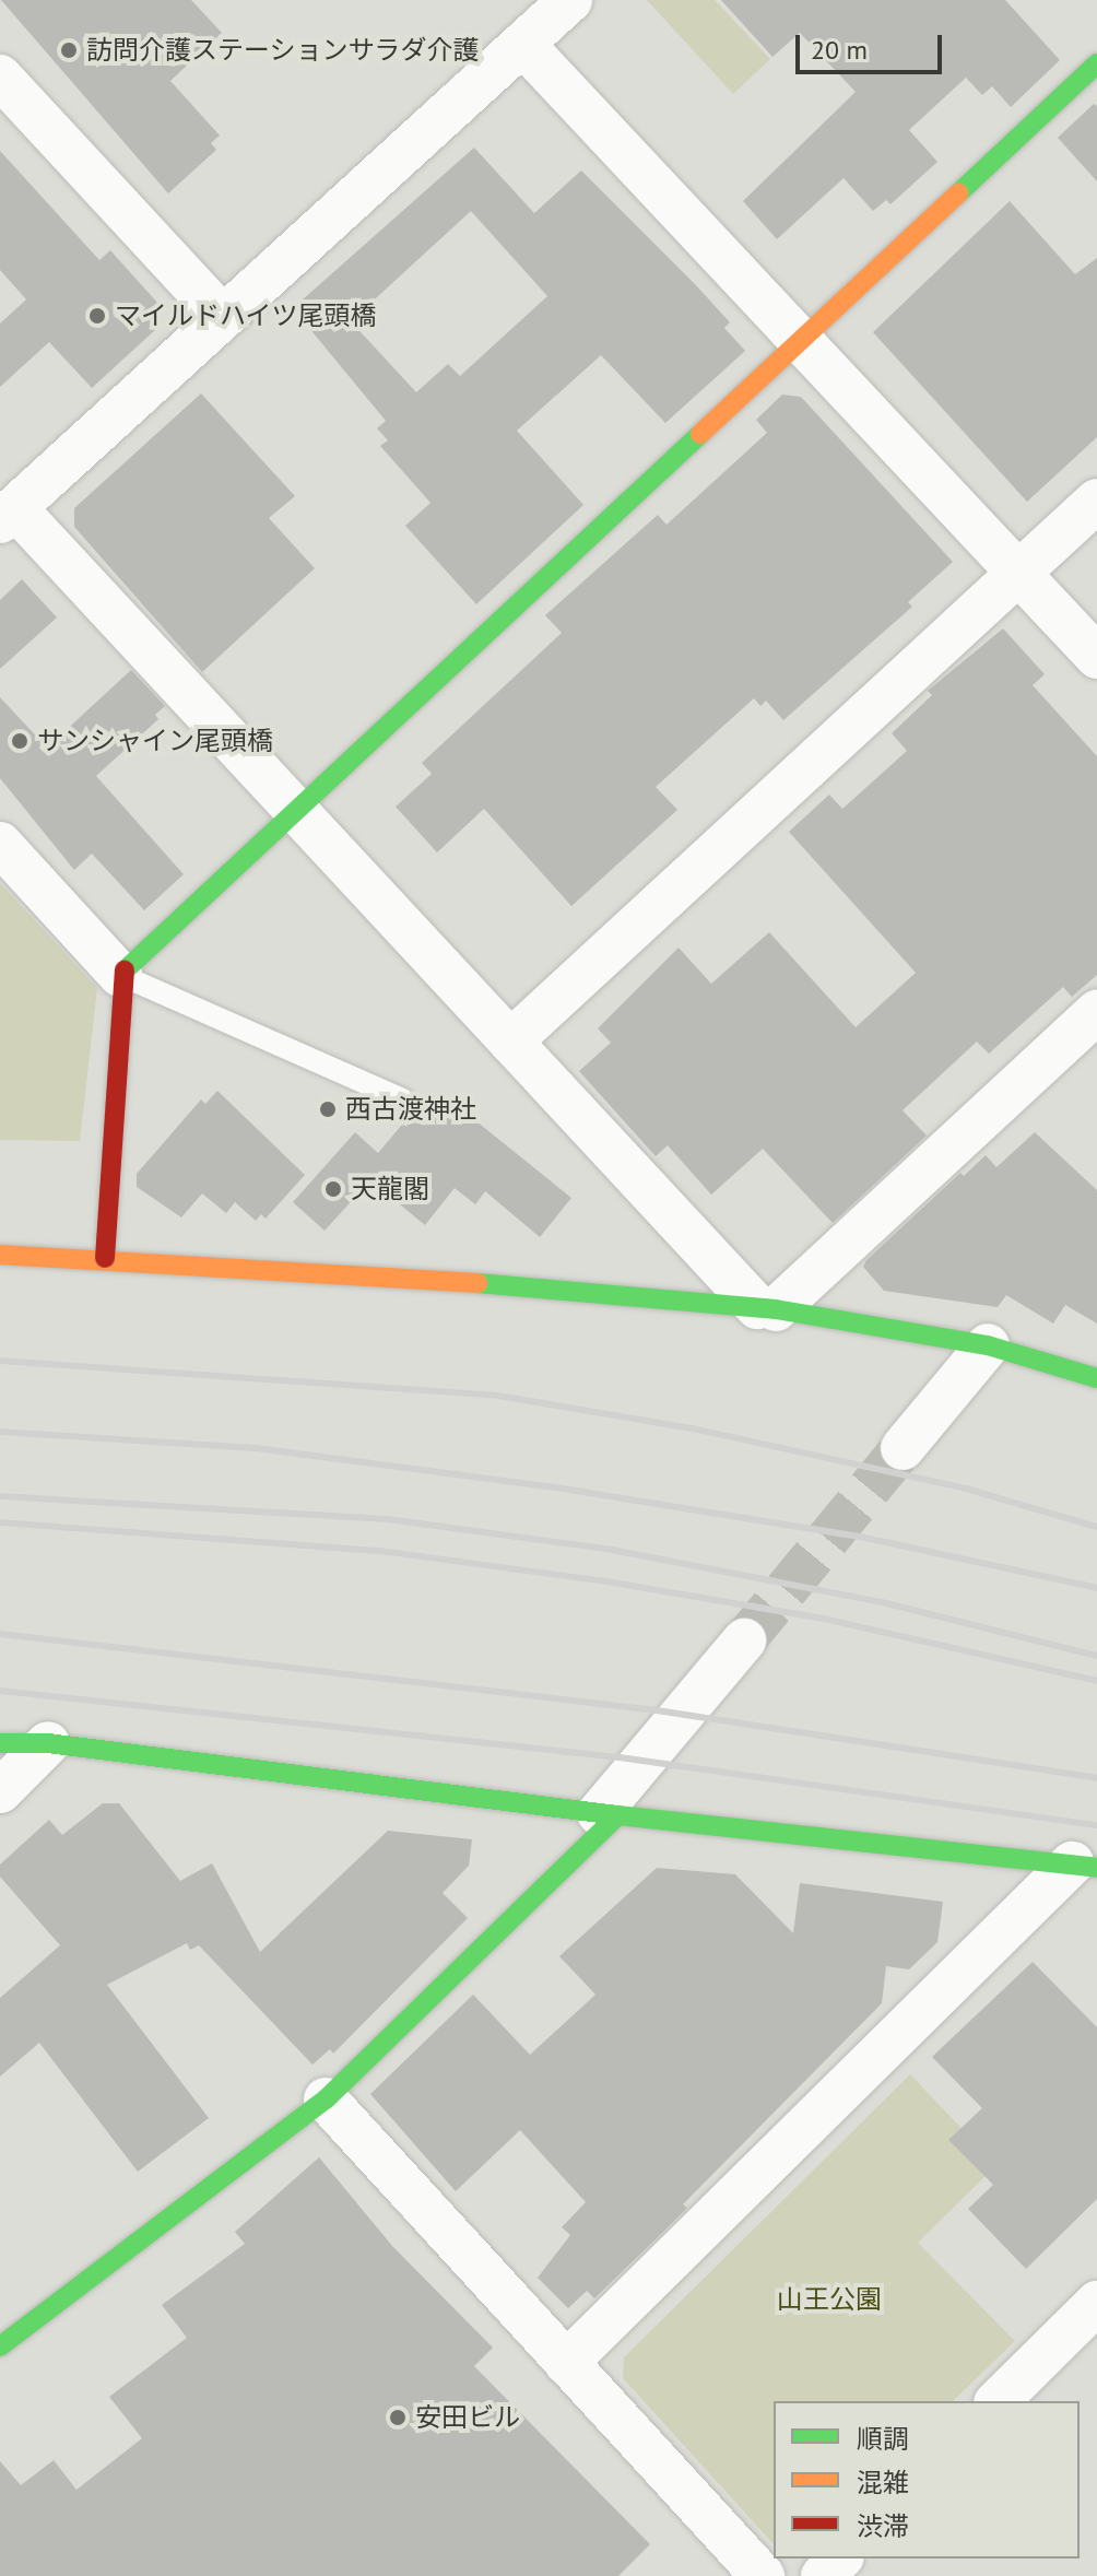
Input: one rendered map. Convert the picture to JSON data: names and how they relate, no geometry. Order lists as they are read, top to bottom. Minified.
{"parks":["山王公園"],"places":["訪問介護ステーションサラダ介護","マイルドハイツ尾頭橋","サンシャイン尾頭橋","西古渡神社","天龍閣","安田ビル"],"legend":["順調","混雑","渋滞"],"scale_bar":"20 m"}
